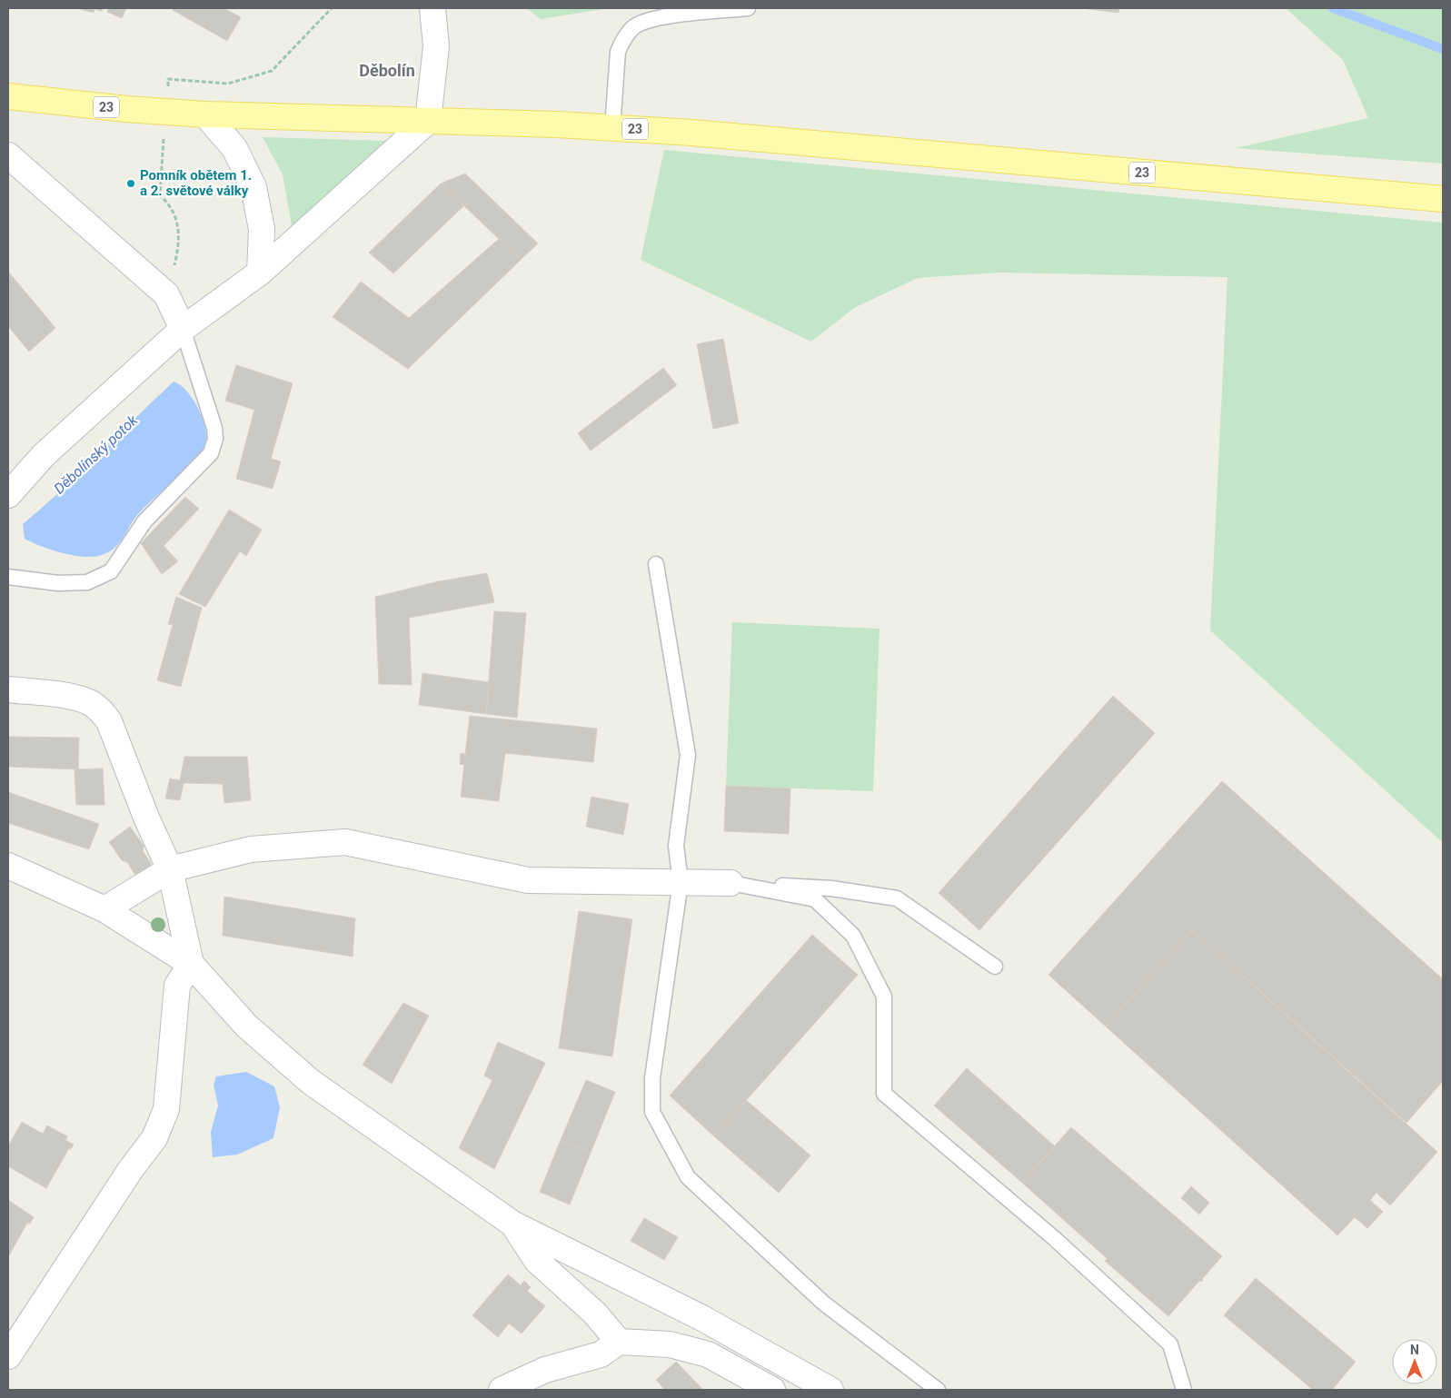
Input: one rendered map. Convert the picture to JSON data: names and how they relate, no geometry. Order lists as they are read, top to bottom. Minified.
{"streets":{"main road":["23"]},"districts":["Děbolín"],"water":["Děbolínský potok"],"places":["Pomník obětem 1. a 2. světové války"],"north":"top"}
